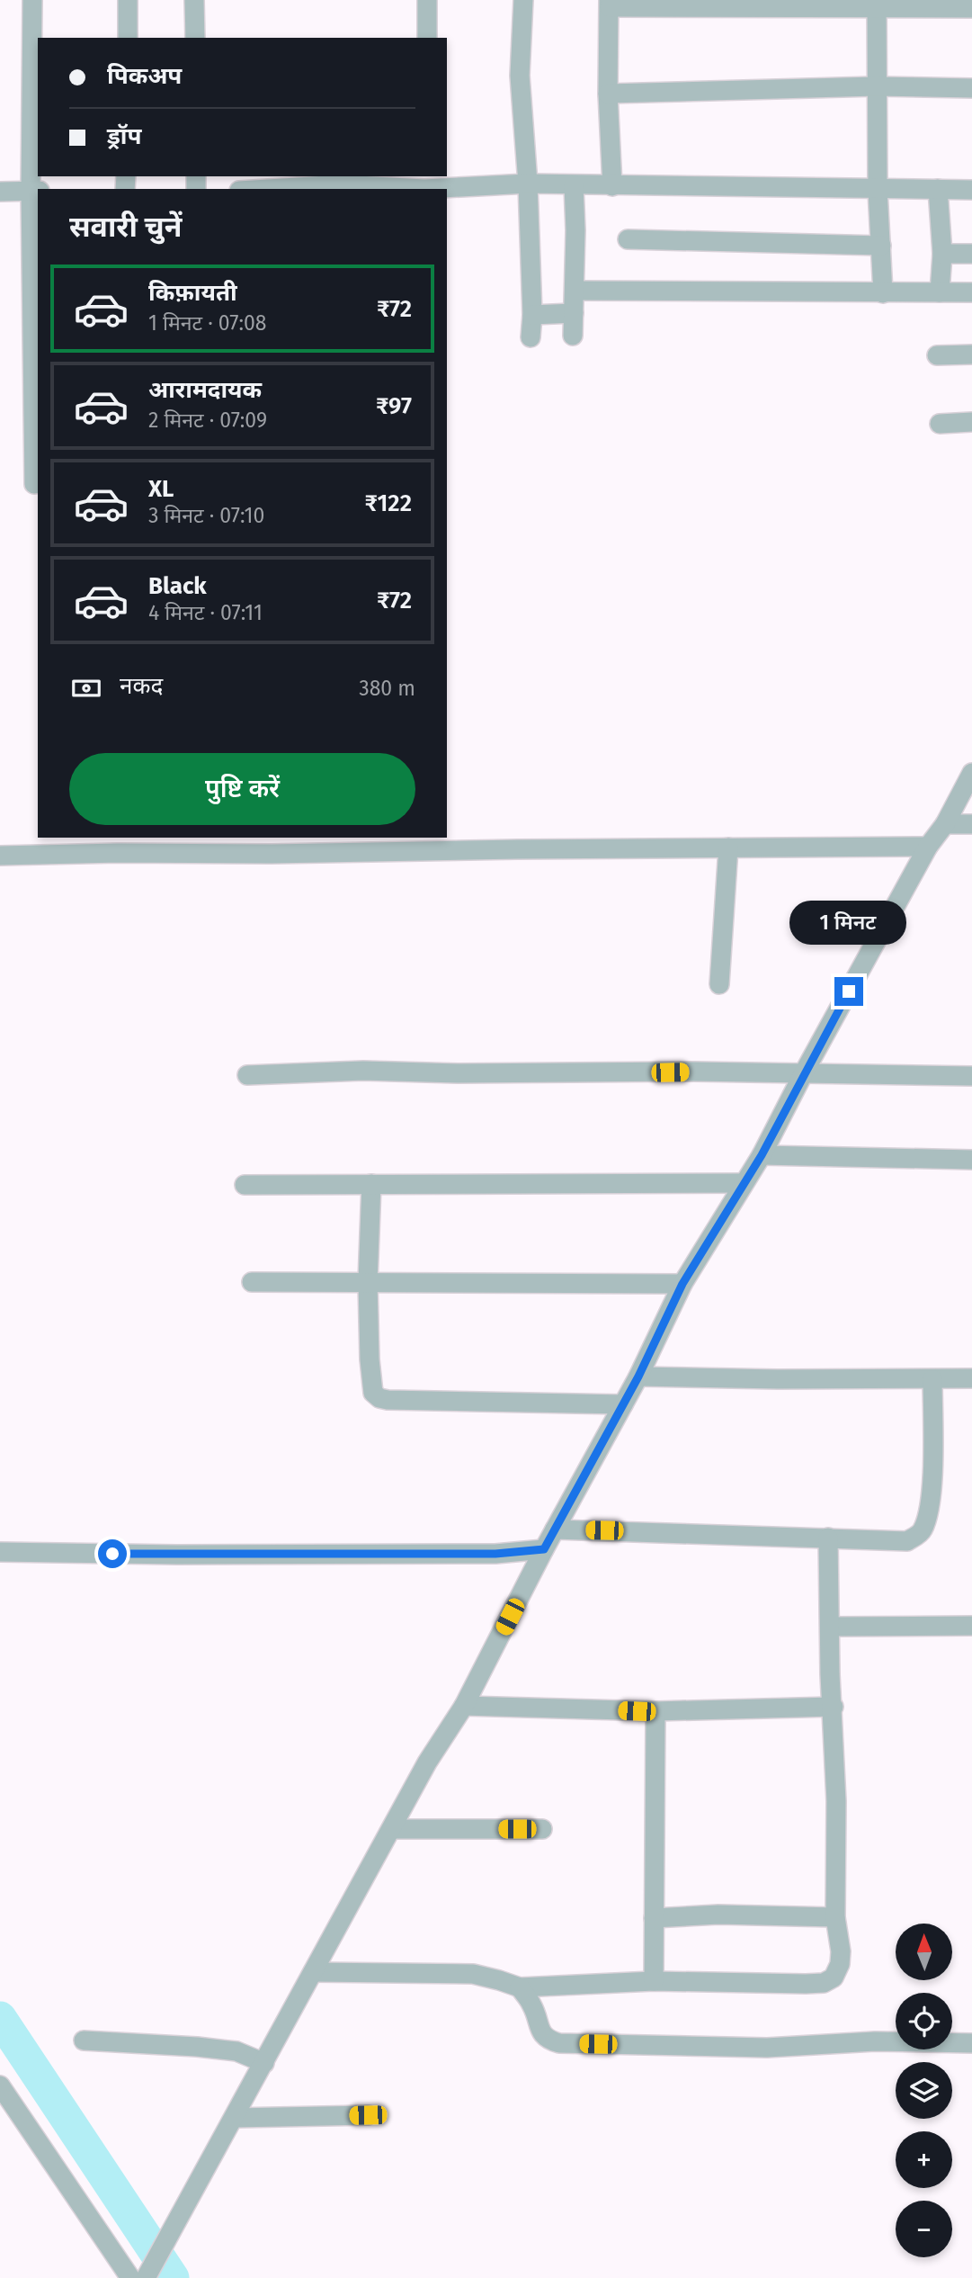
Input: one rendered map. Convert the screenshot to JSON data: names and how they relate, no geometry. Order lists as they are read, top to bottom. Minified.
{"north":"top","page":{"banner":["पिकअप","ड्रॉप"],"heading":"सवारी चुनें","list":[{"name":"किफ़ायती","note":"1 मिनट · 07:08","value":"₹72"},{"name":"आरामदायक","note":"2 मिनट · 07:09","value":"₹97"},{"name":"XL","note":"3 मिनट · 07:10","value":"₹122"},{"name":"Black","note":"4 मिनट · 07:11","value":"₹72"}],"pay":["नकद","380 m"],"buttons":"पुष्टि करें","bubble":"1 मिनट","map_buttons":["+","−"]}}
